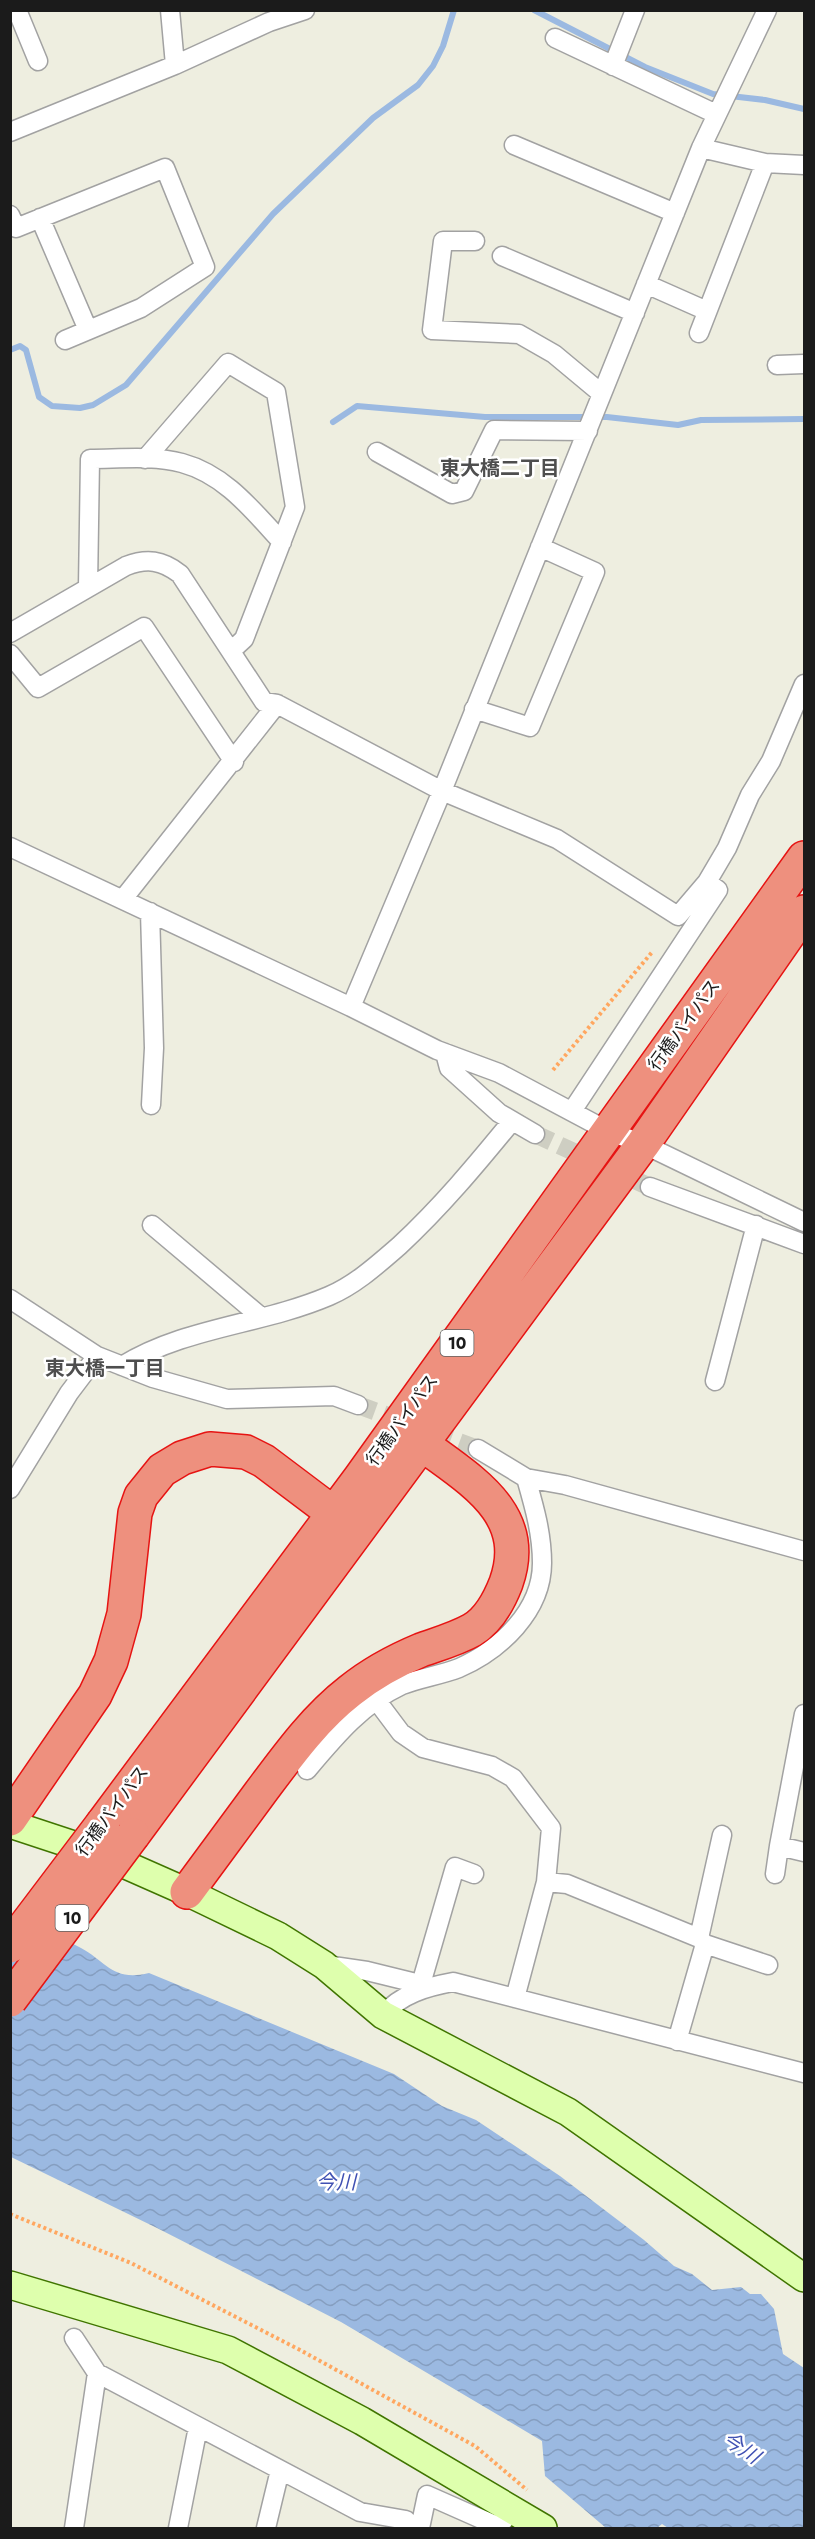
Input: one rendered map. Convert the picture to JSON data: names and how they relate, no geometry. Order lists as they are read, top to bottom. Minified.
{"streets":{"highway":["行橋バイパス","10"]},"districts":["東大橋二丁目","東大橋一丁目"],"water":["今川"]}
